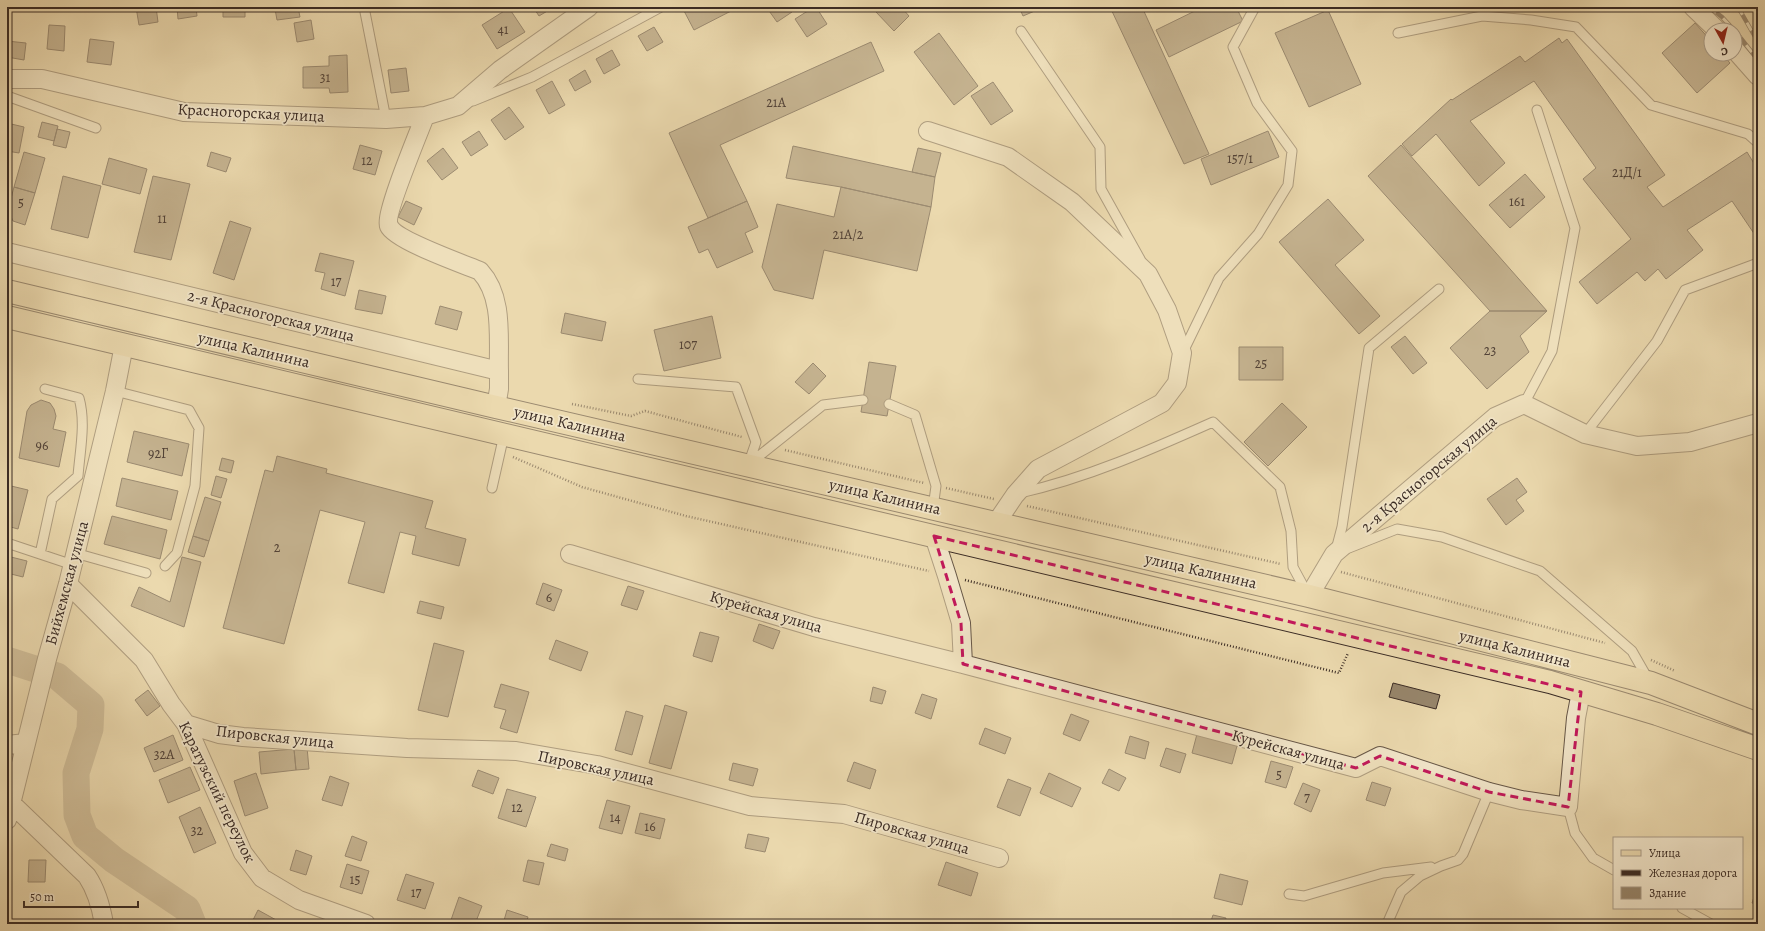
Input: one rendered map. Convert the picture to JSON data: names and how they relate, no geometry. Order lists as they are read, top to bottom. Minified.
{"streets":{"main road":["улица Калинина"],"street":["Красногорская улица","2-я Красногорская улица","Бийхемская улица","Курейская улица","Пировская улица","Каратузский переулок"]},"crossings":[["2-я Красногорская улица","улица Калинина"],["улица Калинина","Бийхемская улица"],["Бийхемская улица","Каратузский переулок"],["Пировская улица","Каратузский переулок"]],"house_numbers":["41","31","21А","157/1","12","21Д/1","161","5","11","21А/2","17","107","23","25","96","92Г","2","6","32А","5","7","12","14","16","32","15","17"],"legend":["Улица","Железная дорога","Здание"],"scale_bar":"50 m","north":"bottom"}
